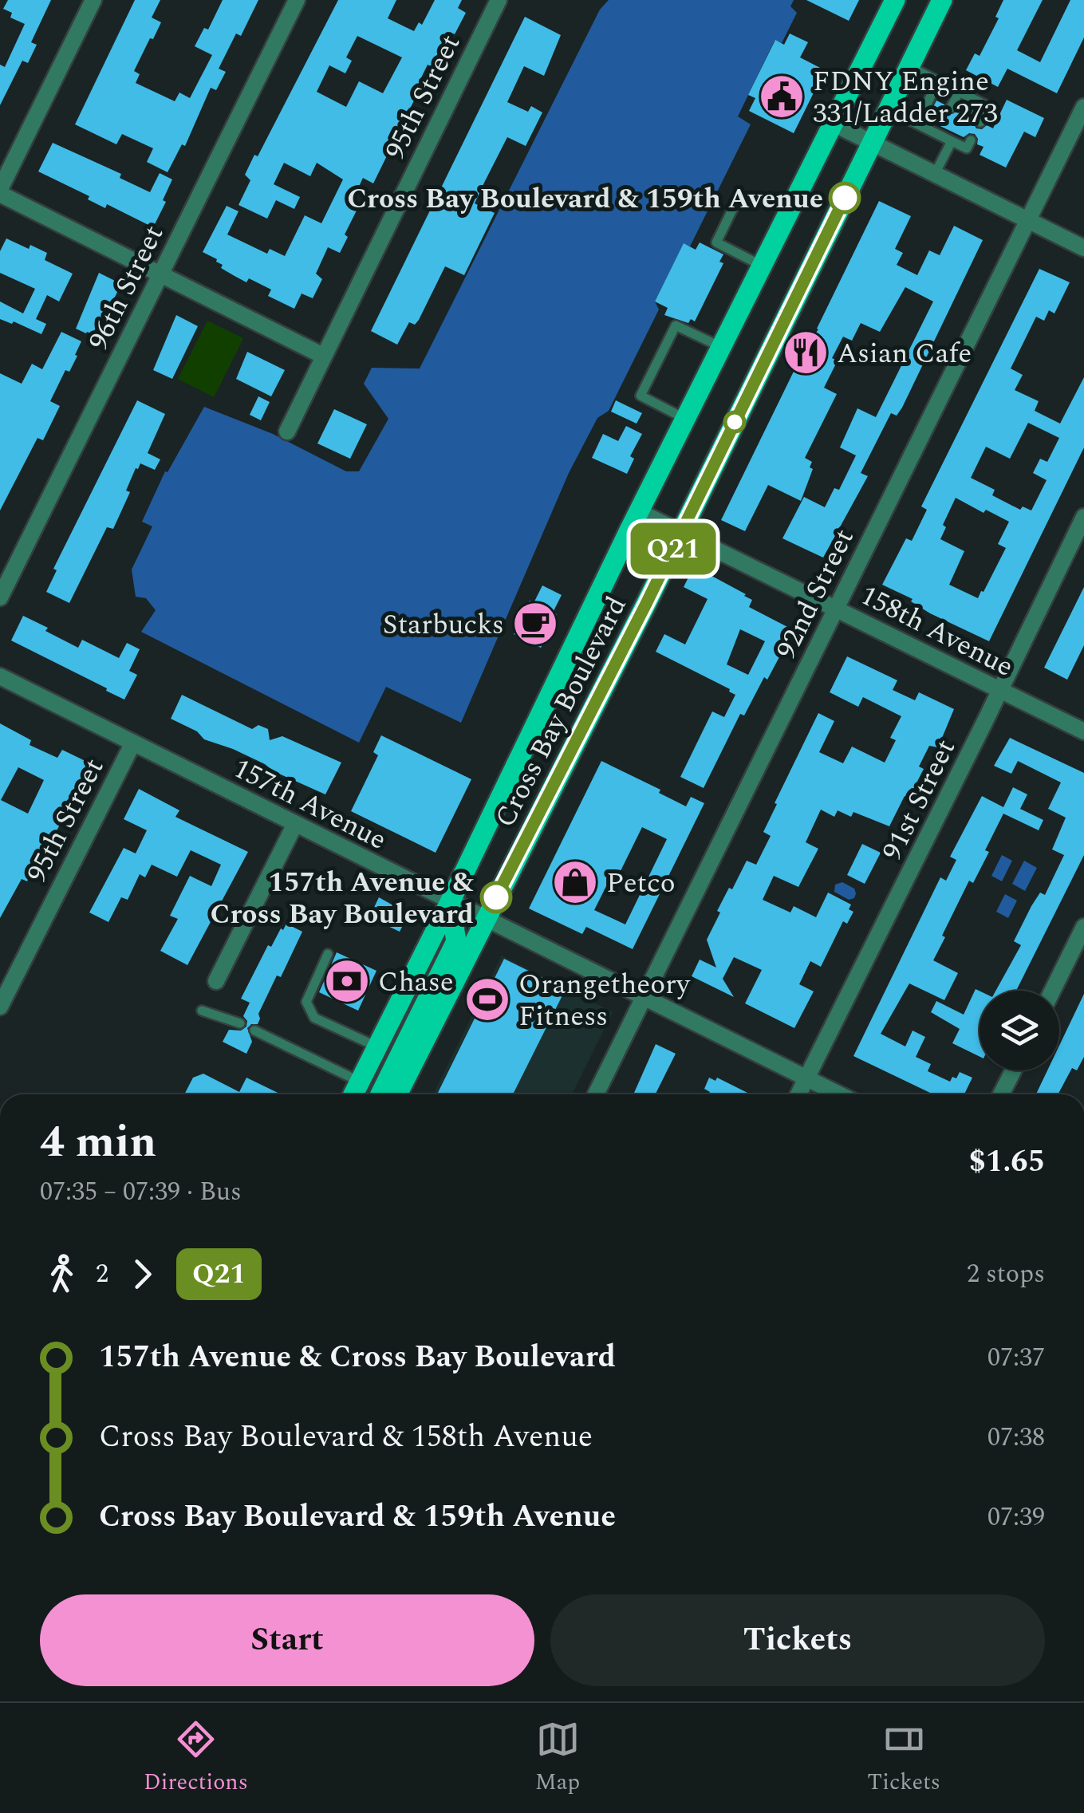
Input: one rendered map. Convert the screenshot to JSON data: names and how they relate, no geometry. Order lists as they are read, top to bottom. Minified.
{"streets":{"main road":["Cross Bay Boulevard"],"street":["95th Street","96th Street","92nd Street","158th Avenue","91st Street","157th Avenue"]},"crossings":[["95th Street","157th Avenue"],["92nd Street","158th Avenue"],["92nd Street","157th Avenue"],["158th Avenue","Cross Bay Boulevard"],["158th Avenue","91st Street"],["Cross Bay Boulevard","157th Avenue"],["91st Street","157th Avenue"]],"places":{"public building":["FDNY Engine 331/Ladder 273"],"other":["Cross Bay Boulevard & 159th Avenue","157th Avenue & Cross Bay Boulevard"],"restaurant":["Asian Cafe"],"cafe":["Starbucks"],"shop":["Petco"],"bank":["Chase"],"sports":["Orangetheory Fitness"]},"lines":["bus line Q21"],"page":{"on_map":"Q21","heading":["4 min","07:35 – 07:39 · Bus","$1.65"],"legs":["2","Q21","2 stops"],"list":[{"name":"157th Avenue & Cross Bay Boulevard","value":"07:37"},{"name":"Cross Bay Boulevard & 158th Avenue","value":"07:38"},{"name":"Cross Bay Boulevard & 159th Avenue","value":"07:39"}],"buttons":["Start","Tickets"],"tabs":["Directions","Map","Tickets"]}}
